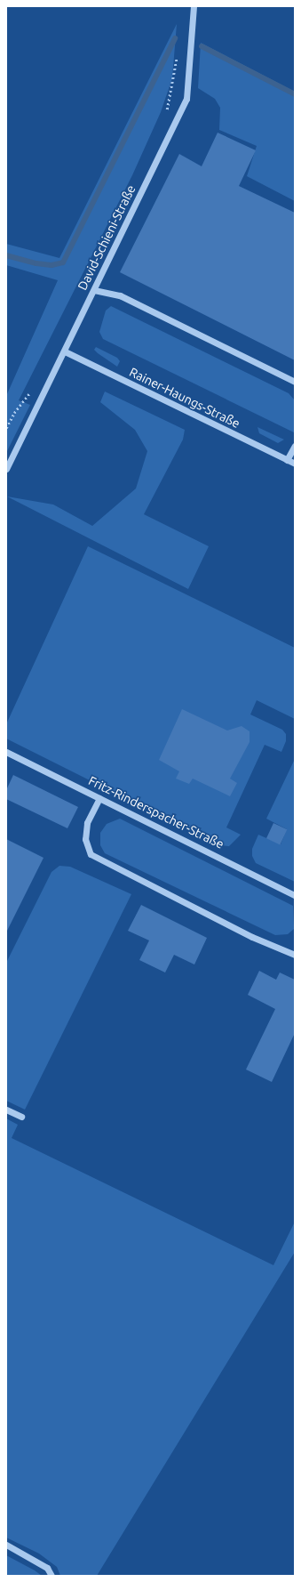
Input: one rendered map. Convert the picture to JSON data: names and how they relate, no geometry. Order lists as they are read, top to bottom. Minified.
{"streets":{"street":["David-Schieni-Straße","Rainer-Haungs-Straße","Fritz-Rinderspacher-Straße"]},"crossings":[["David-Schieni-Straße","Rainer-Haungs-Straße"]]}
